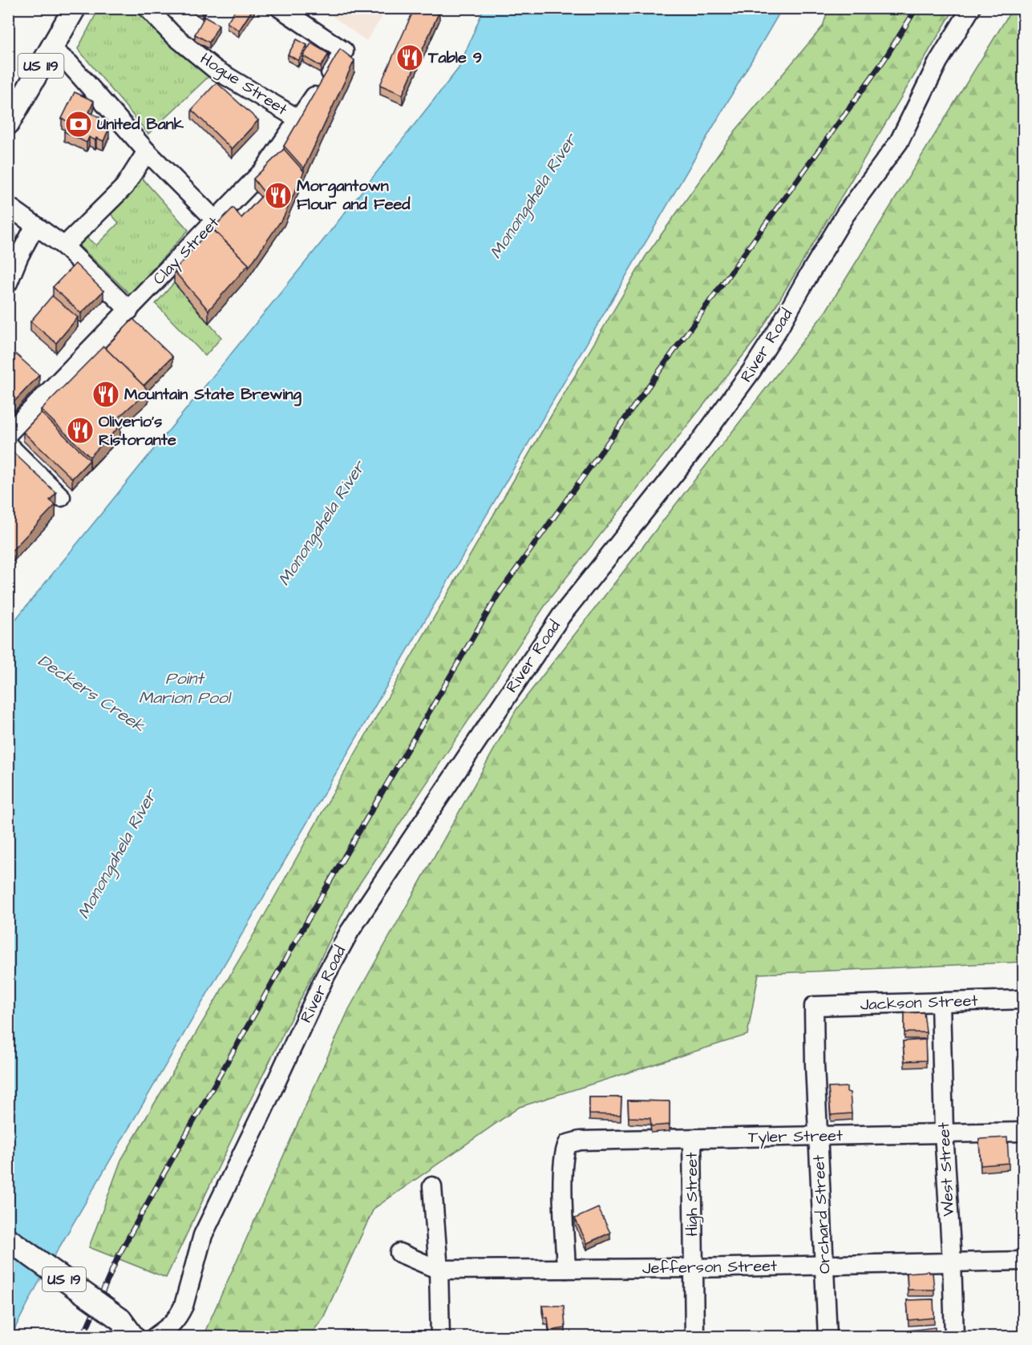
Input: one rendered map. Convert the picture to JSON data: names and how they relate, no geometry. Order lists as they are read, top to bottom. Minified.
{"streets":{"main road":["US 119","US 19"],"street":["Hogue Street","Clay Street","River Road","Jackson Street","Tyler Street","West Street","High Street","Orchard Street","Jefferson Street"]},"crossings":[["Hogue Street","Clay Street"],["Jackson Street","West Street"],["Jackson Street","Orchard Street"],["Tyler Street","West Street"],["Tyler Street","High Street"],["Tyler Street","Orchard Street"],["Tyler Street","Jefferson Street"],["West Street","Jefferson Street"],["High Street","Jefferson Street"],["Orchard Street","Jefferson Street"]],"water":["Monongahela River","Point Marion Pool","Deckers Creek"],"places":{"restaurant":["Table 9","Morgantown Flour and Feed","Mountain State Brewing","Oliverio's Ristorante"],"bank":["United Bank"]}}
